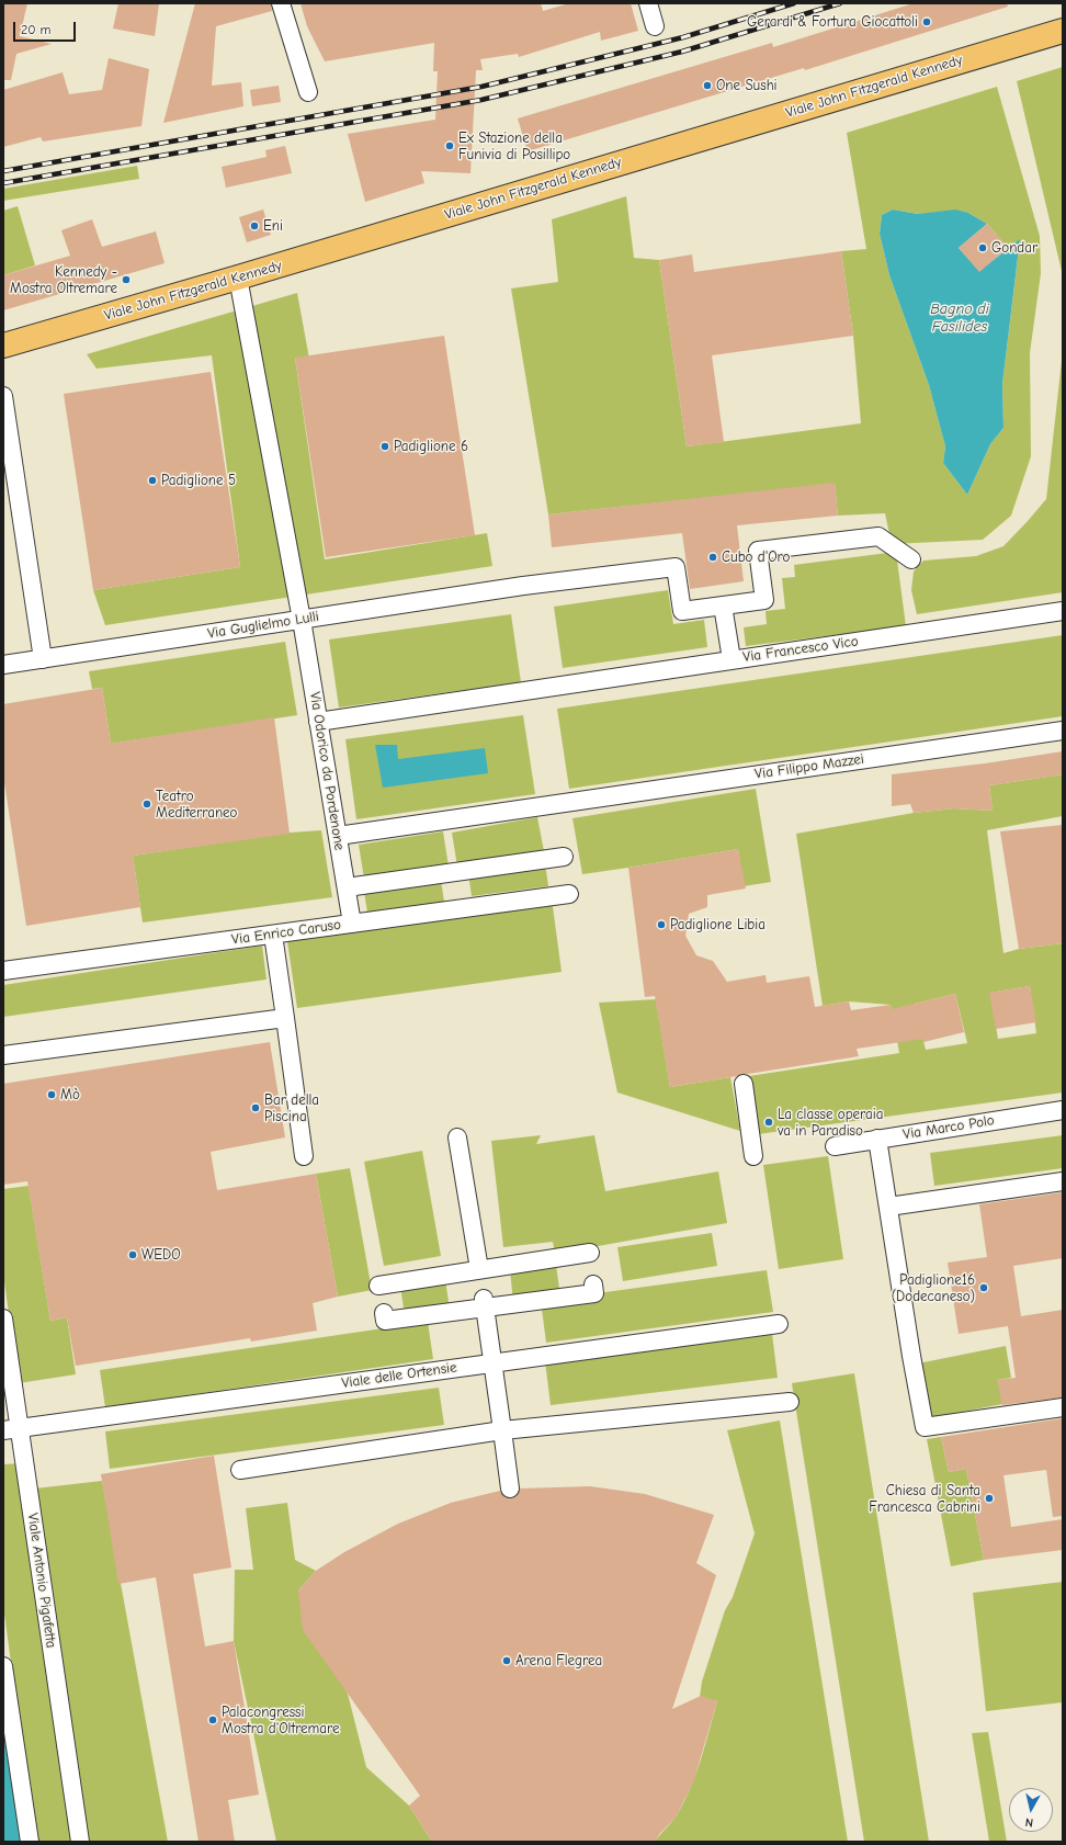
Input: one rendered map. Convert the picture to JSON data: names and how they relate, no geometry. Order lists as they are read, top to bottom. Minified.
{"streets":{"main road":["Viale John Fitzgerald Kennedy"],"street":["Via Guglielmo Lulli","Via Francesco Vico","Via Filippo Mazzei","Via Odorico da Pordenone","Via Enrico Caruso","Via Marco Polo","Viale delle Ortensie","Viale Antonio Pigafetta"]},"crossings":[["Viale John Fitzgerald Kennedy","Via Odorico da Pordenone"],["Via Guglielmo Lulli","Via Odorico da Pordenone"],["Via Francesco Vico","Via Odorico da Pordenone"],["Via Filippo Mazzei","Via Odorico da Pordenone"],["Via Odorico da Pordenone","Via Enrico Caruso"],["Viale delle Ortensie","Viale Antonio Pigafetta"]],"water":["Bagno di Fasilides"],"places":["Gerardi & Fortura Giocattoli","One Sushi","Ex Stazione della Funivia di Posillipo","Eni","Gondar","Kennedy - Mostra Oltremare","Padiglione 6","Padiglione 5","Cubo d'Oro","Teatro Mediterraneo","Padiglione Libia","Mò","Bar della Piscina","La classe operaia va in Paradiso","WEDO","Padiglione16 (Dodecaneso)","Chiesa di Santa Francesca Cabrini","Arena Flegrea","Palacongressi Mostra d'Oltremare"],"scale_bar":"20 m","north":"bottom"}
